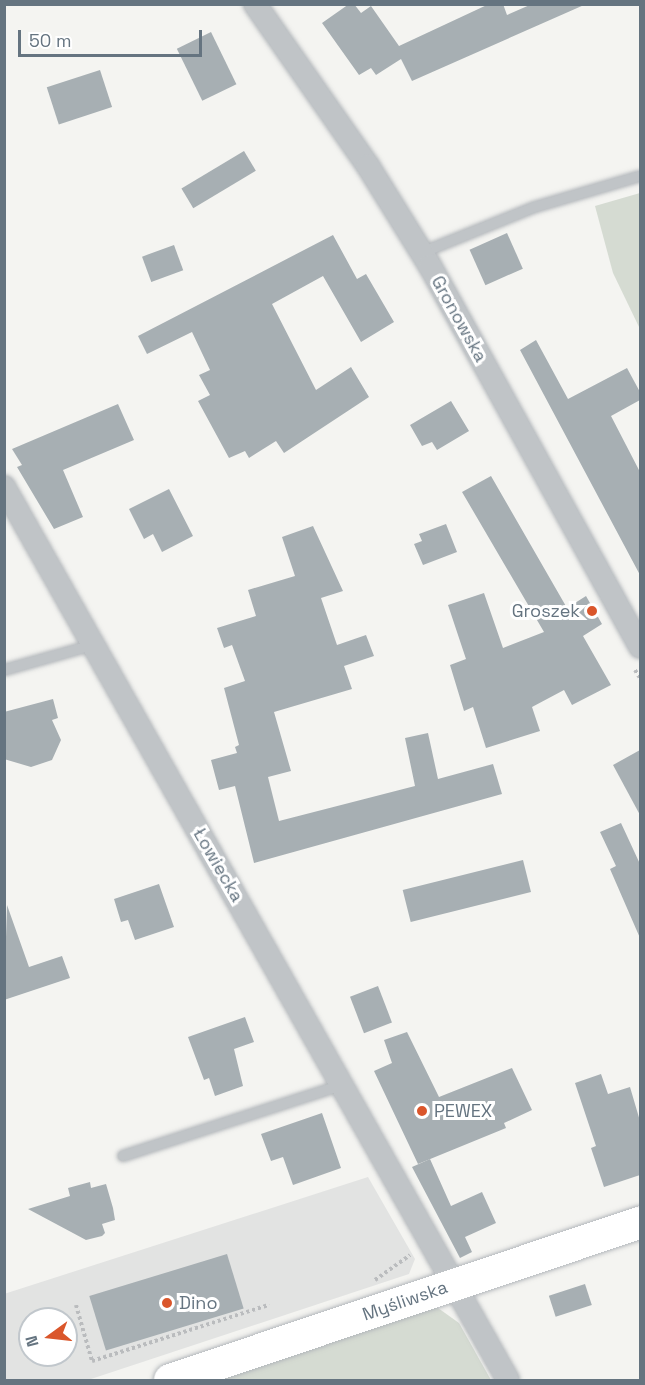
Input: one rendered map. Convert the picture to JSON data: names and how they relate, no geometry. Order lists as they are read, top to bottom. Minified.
{"streets":{"street":["Gronowska","Łowiecka","Myśliwska"]},"crossings":[["Łowiecka","Myśliwska"]],"places":["Groszek","PEWEX","Dino"],"scale_bar":"50 m","north":"left"}
